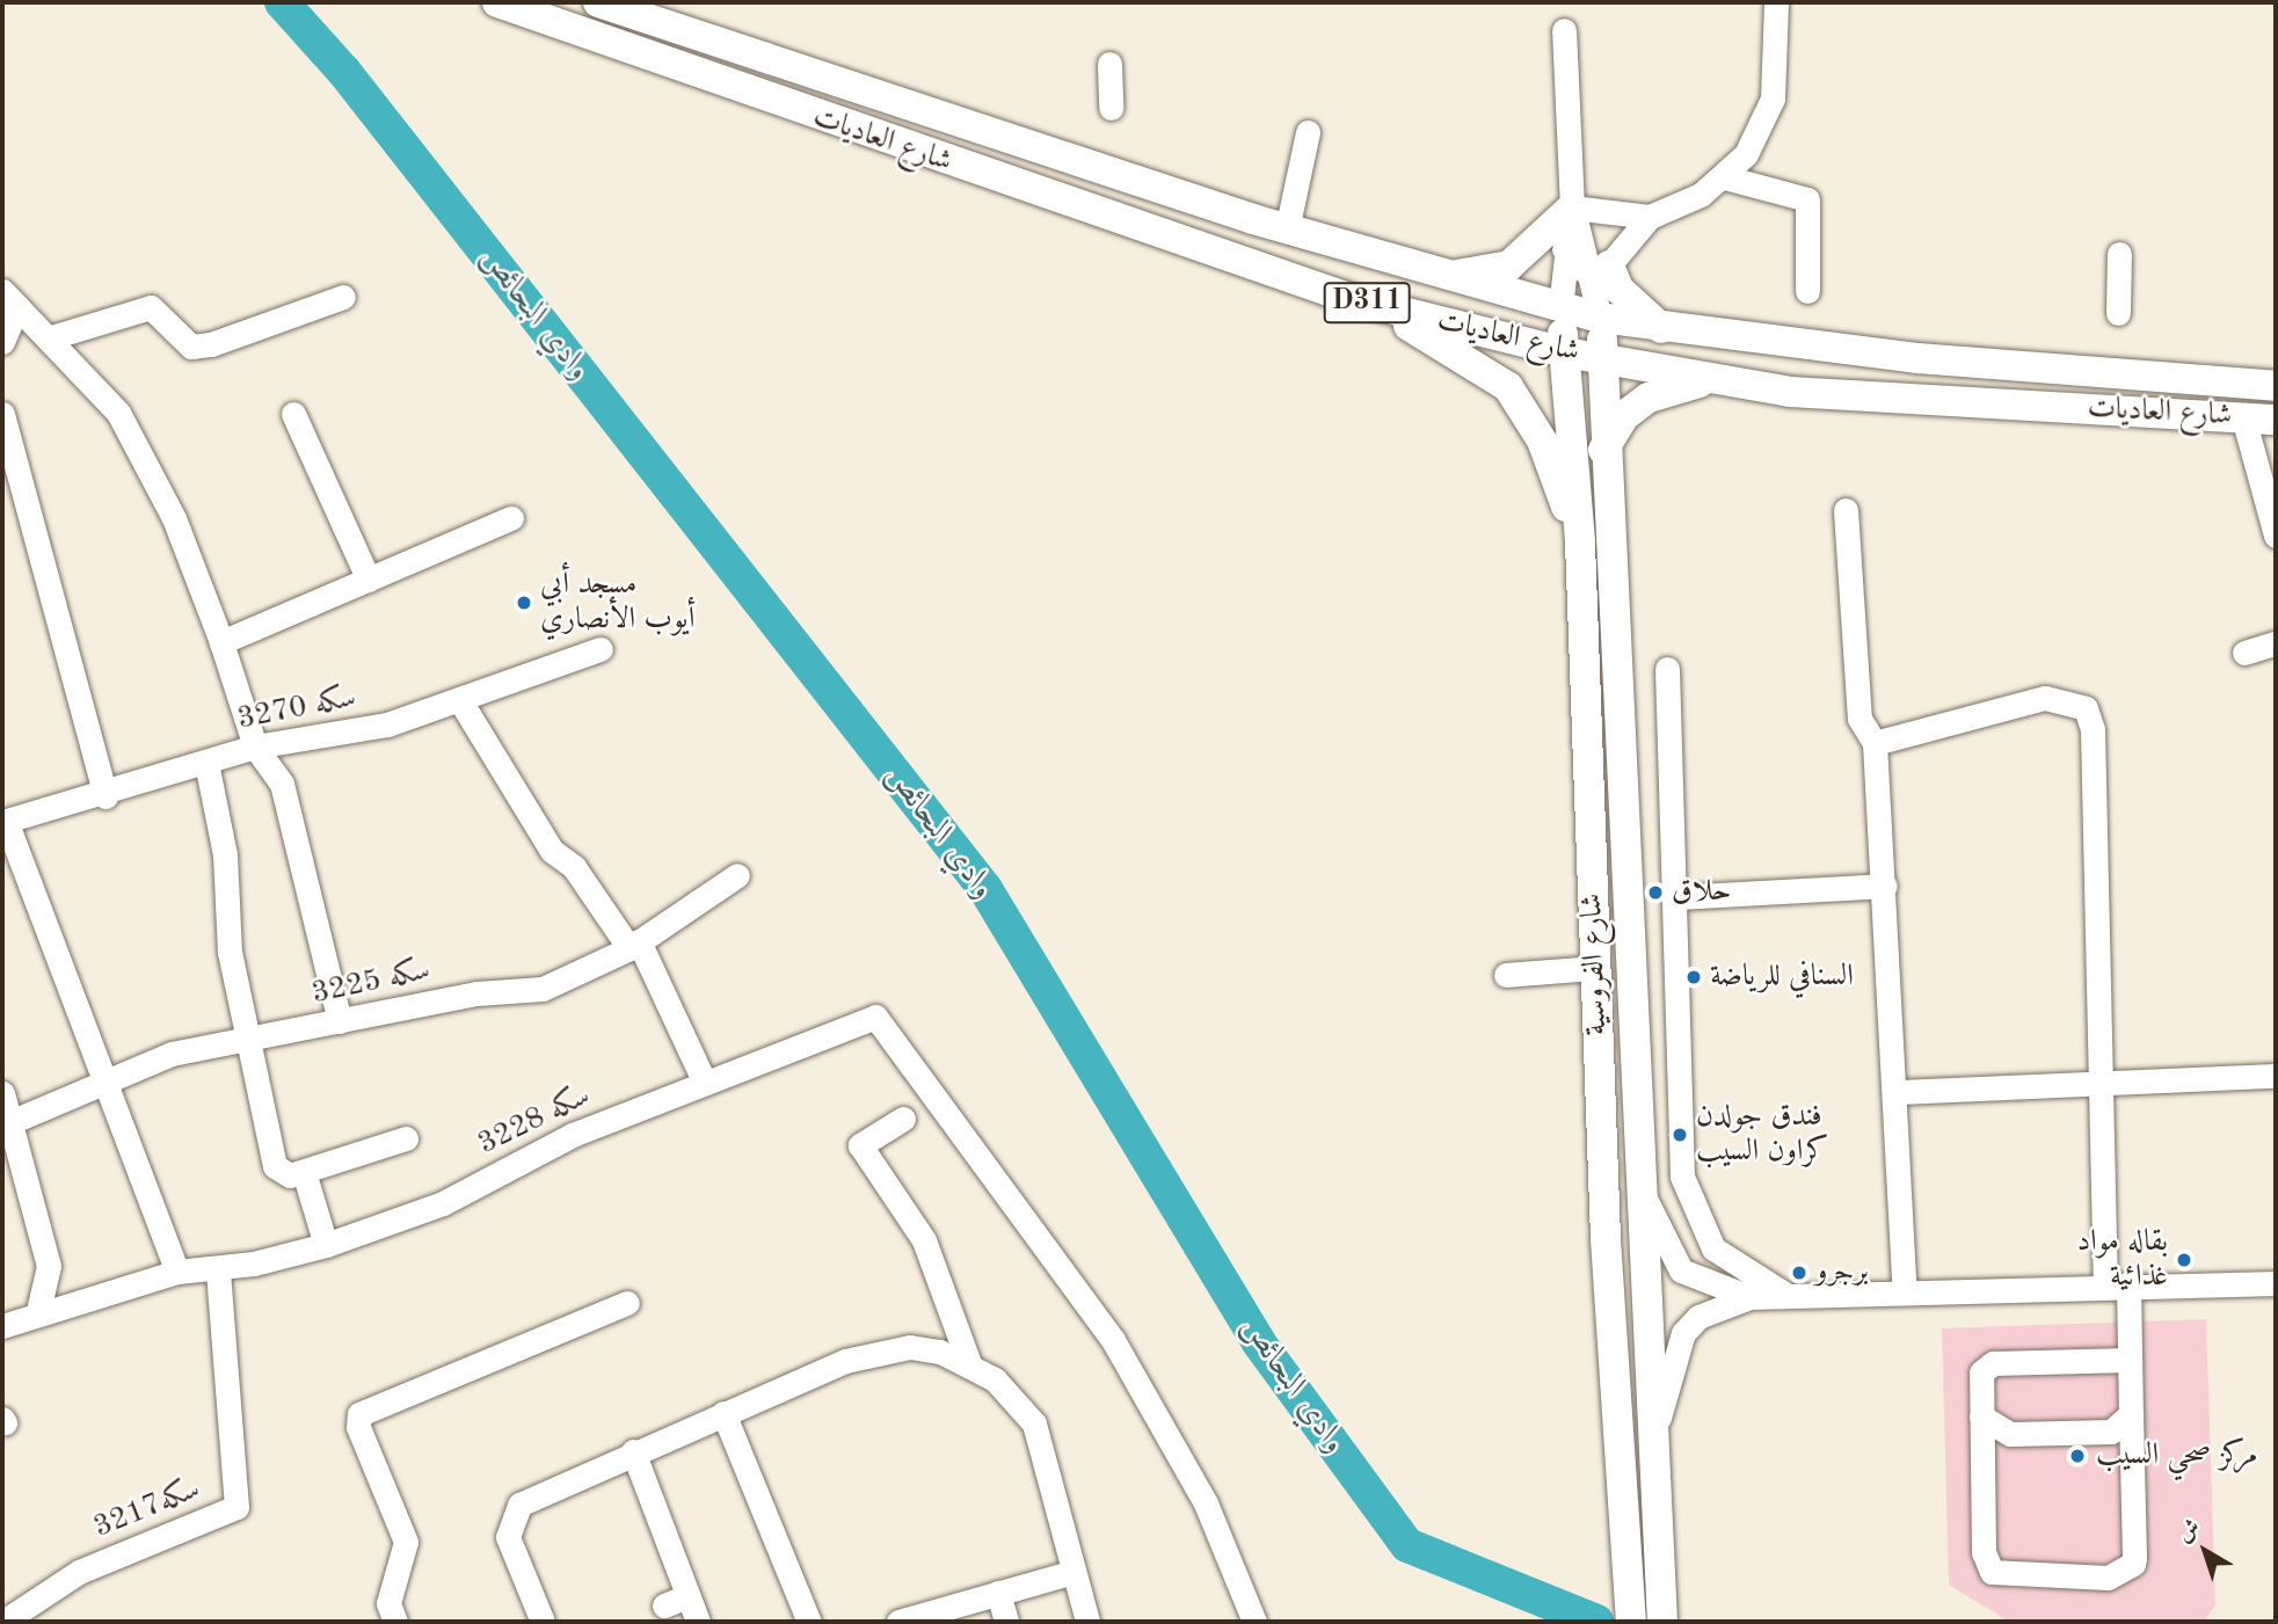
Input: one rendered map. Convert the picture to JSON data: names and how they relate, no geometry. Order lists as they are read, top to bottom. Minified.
{"streets":{"main road":["شارع العاديات","D311","شارع الفروسية"],"street":["سكه 3270","سكه 3225","سكه 3228","سكه3217"]},"crossings":[["شارع العاديات","شارع الفروسية"],["سكه 3228","سكه3217"]],"water":["وادي البحائص"],"places":["مسجد أبي أيوب الأنصاري","حلاق","السنافي للرياضة","فندق جولدن كراون السيب","بقاله مواد غذائية","برجرو","مركز صحي السيب"],"north":"top left"}
